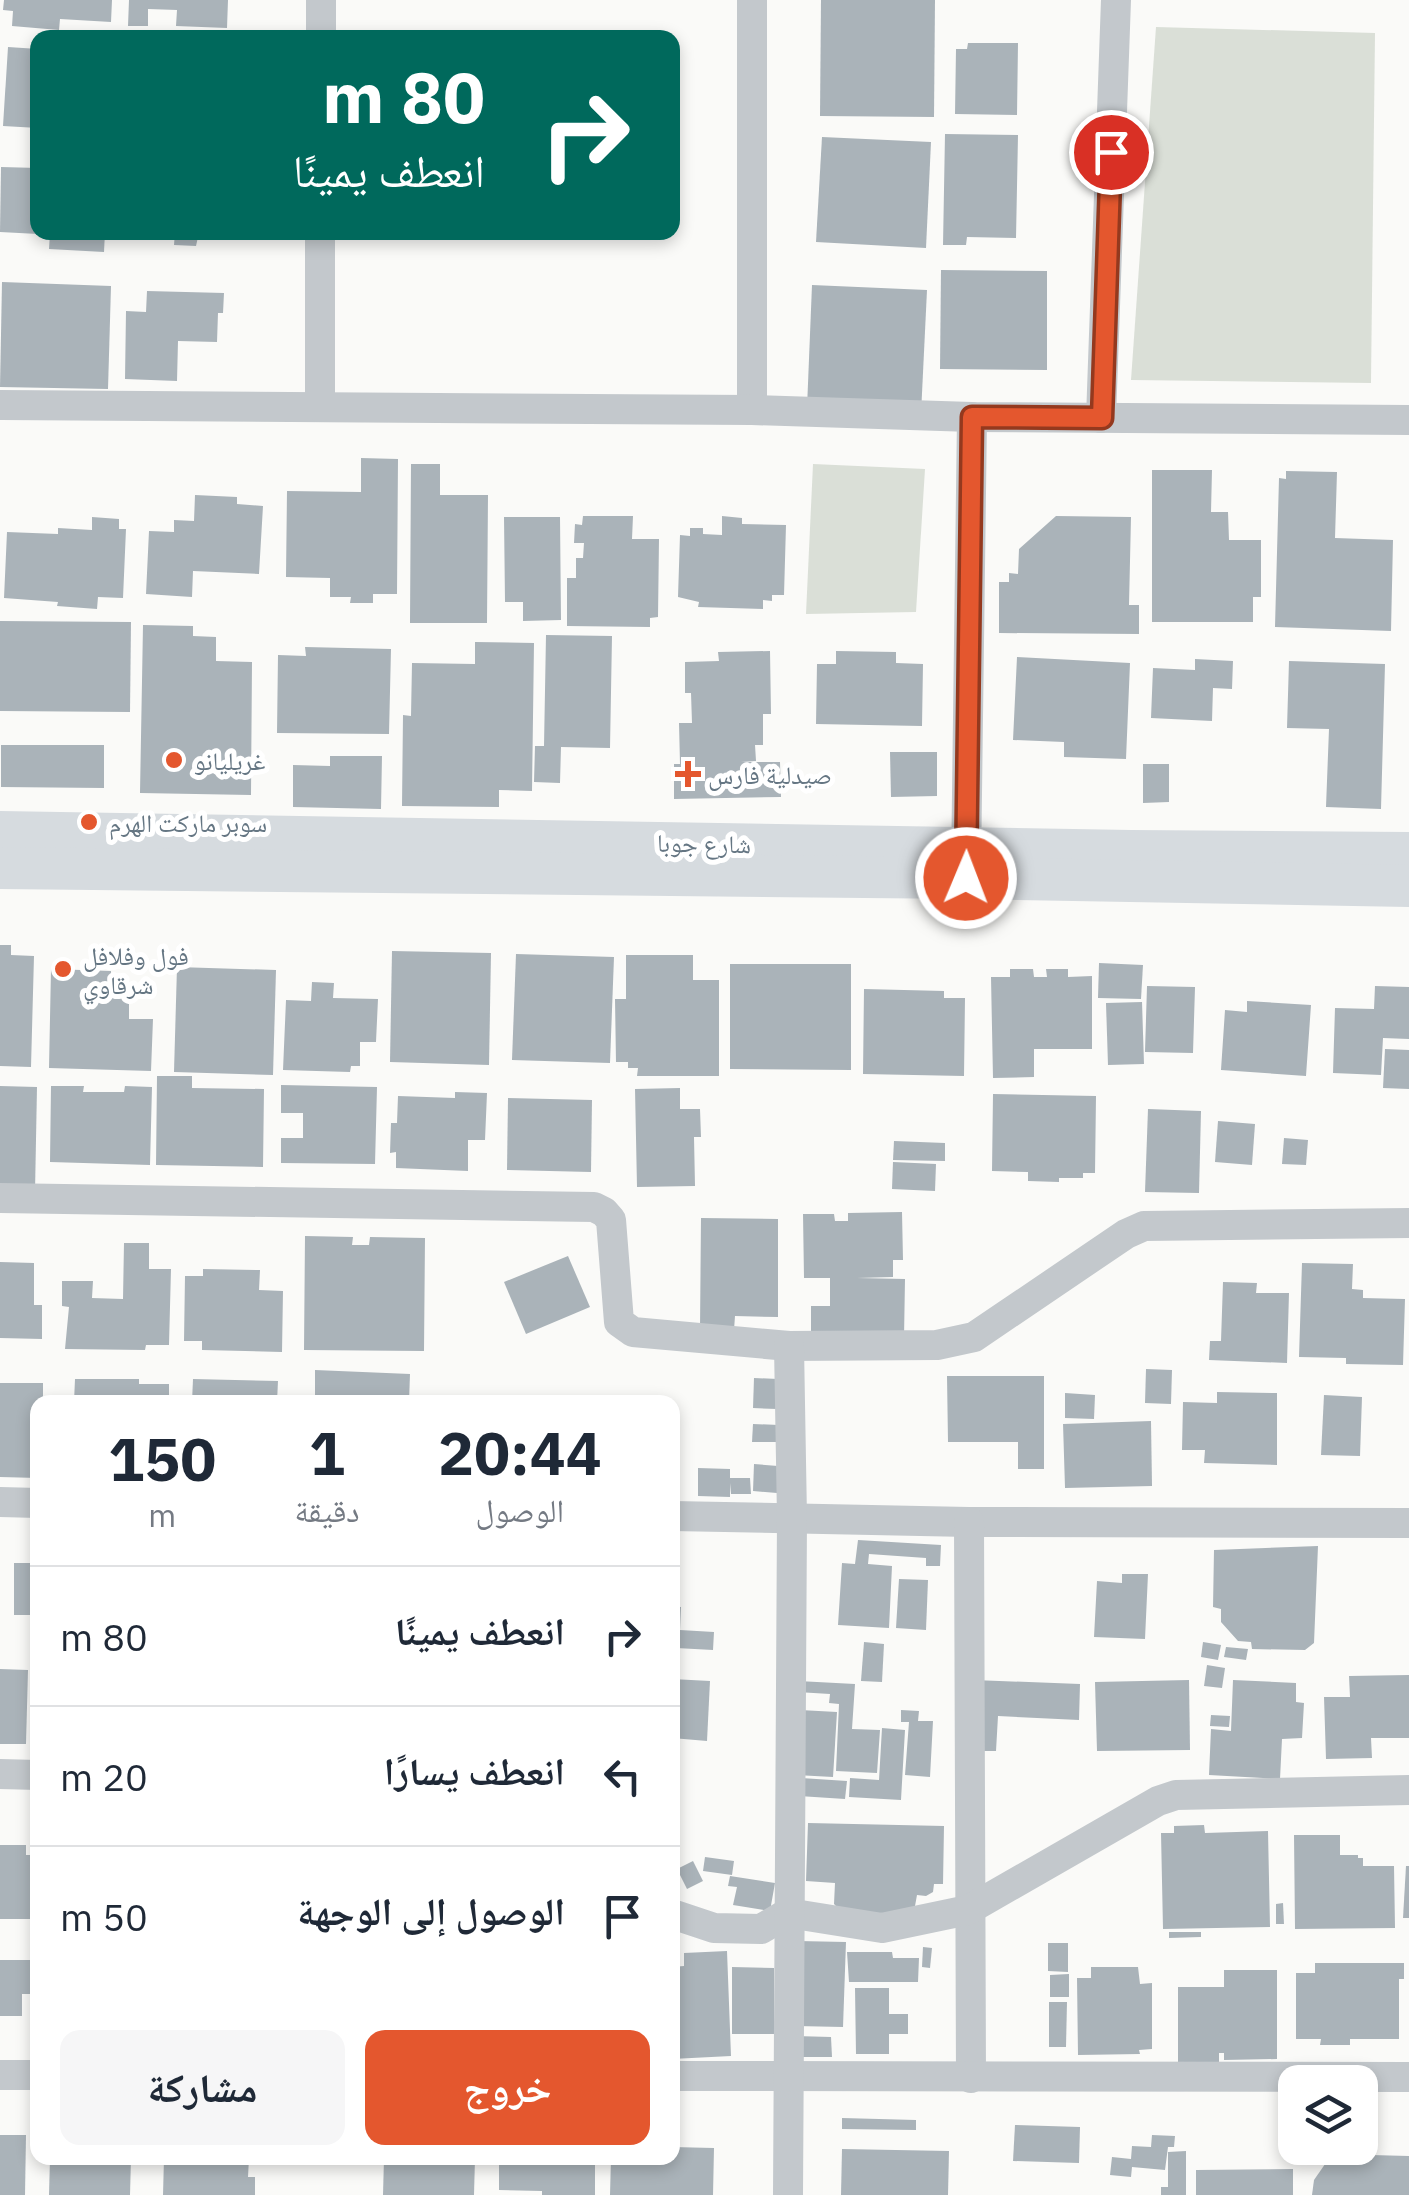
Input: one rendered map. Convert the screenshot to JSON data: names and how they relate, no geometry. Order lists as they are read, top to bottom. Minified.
{"streets":{"street":["شارع جوبا"]},"places":{"other":["غريليانو","سوبر ماركت الهرم","فول وفلافل شرقاوي"],"health":["صيدلية فارس"]},"page":{"turn":["80 m","انعطف يمينًا"],"eta":["20:44","الوصول","1","دقيقة","150","m"],"list":[{"name":"انعطف يمينًا","value":"80 m"},{"name":"انعطف يسارًا","value":"20 m"},{"name":"الوصول إلى الوجهة","value":"50 m"}],"buttons":["خروج","مشاركة"]}}
